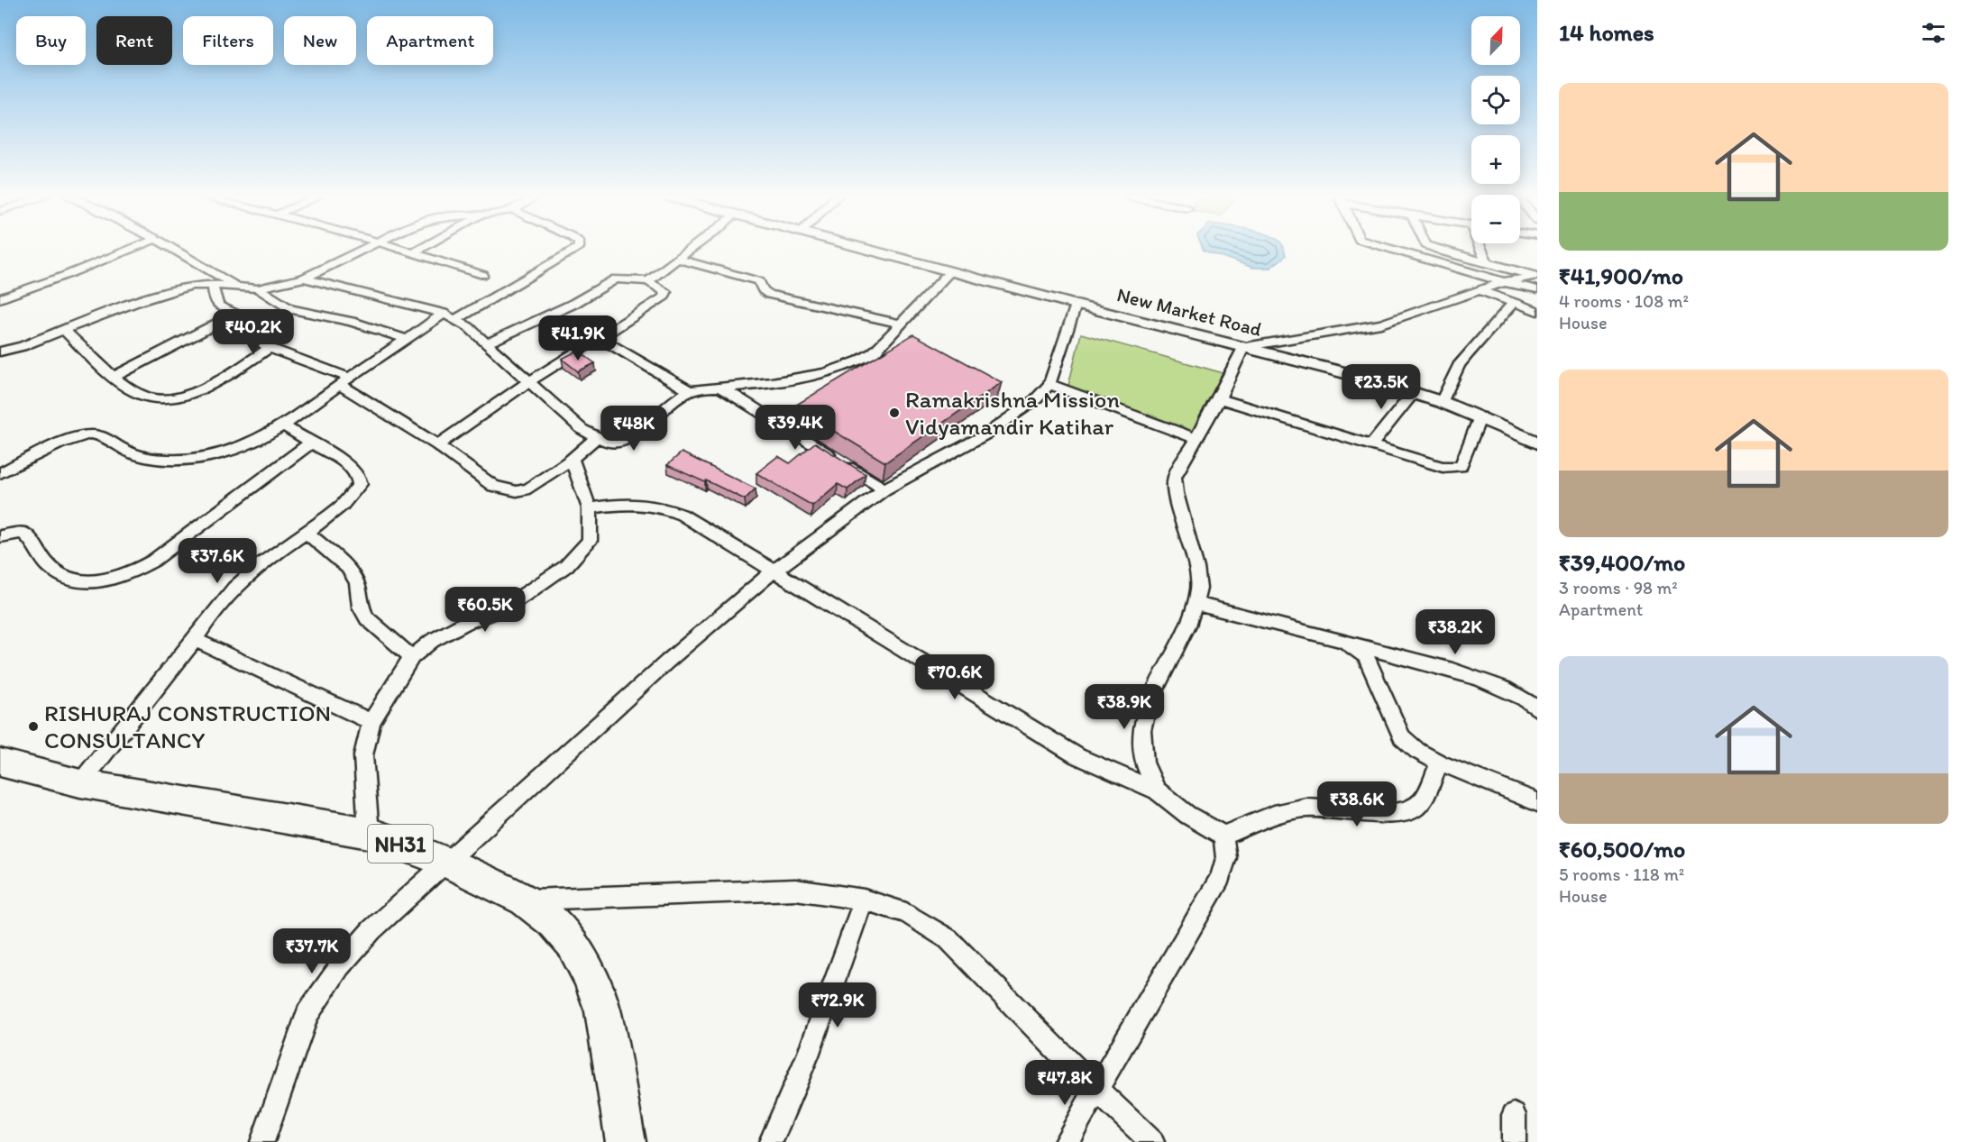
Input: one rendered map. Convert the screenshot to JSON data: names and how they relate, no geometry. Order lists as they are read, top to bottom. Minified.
{"streets":{"highway":["NH31"],"street":["New Market Road"]},"places":["Ramakrishna Mission Vidyamandir Katihar","RISHURAJ CONSTRUCTION CONSULTANCY"],"north":"top right","page":{"heading":"14 homes","map_buttons":["+","−"],"chip":["Buy","Rent","Filters","New","Apartment"],"list":[{"name":"₹41,900/mo","note":"4 rooms · 108 m² · House"},{"name":"₹39,400/mo","note":"3 rooms · 98 m² · Apartment"},{"name":"₹60,500/mo","note":"5 rooms · 118 m² · House"}],"price":["₹40.2K","₹41.9K","₹23.5K","₹39.4K","₹48K","₹37.6K","₹60.5K","₹38.2K","₹70.6K","₹38.9K","₹38.6K","₹37.7K","₹72.9K","₹47.8K"]}}
